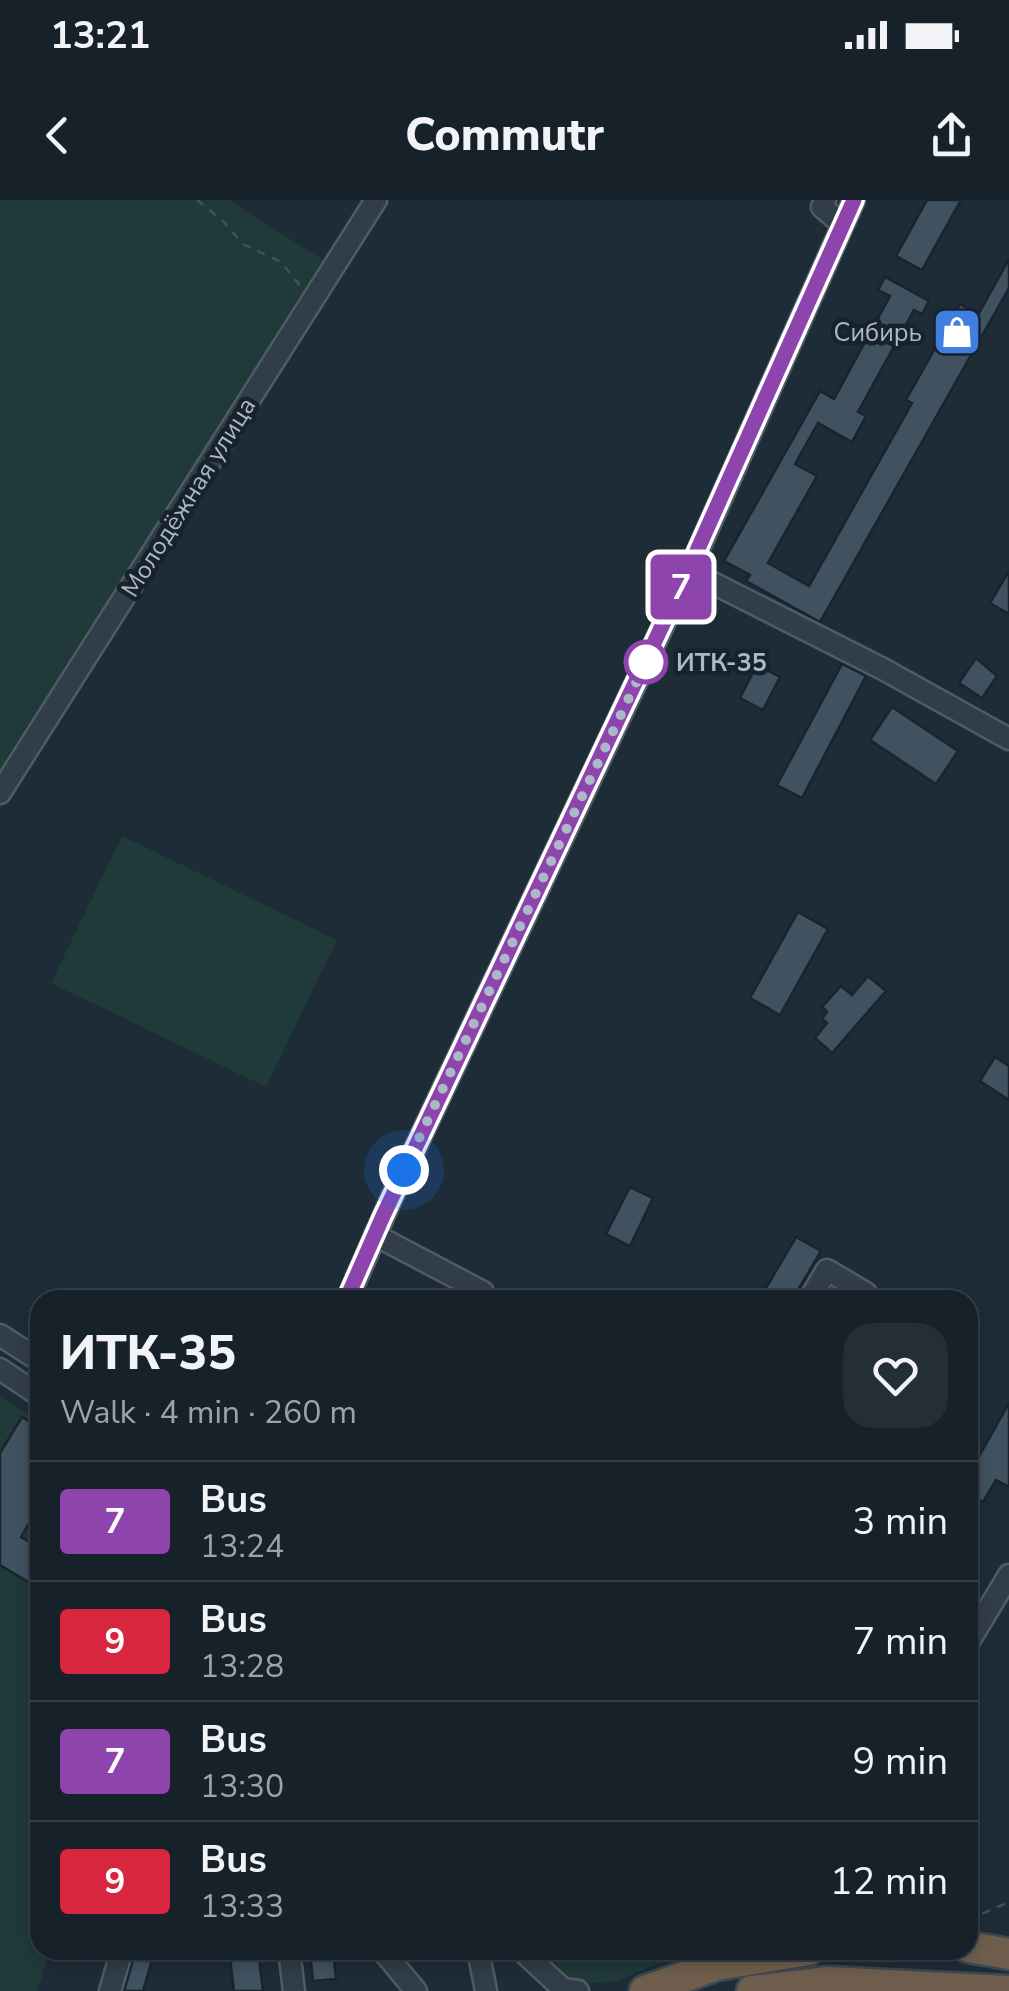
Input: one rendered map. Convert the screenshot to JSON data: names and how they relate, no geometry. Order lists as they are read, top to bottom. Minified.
{"streets":{"street":["Молодёжная улица"]},"places":{"shop":["Сибирь"],"other":["ИТК-35"]},"lines":["bus line 7"],"page":{"status":"13:21","header":"Commutr","on_map":"7","heading":["ИТК-35","Walk · 4 min · 260 m"],"list":[{"mark":"7","name":"Bus","note":"13:24","value":"3 min"},{"mark":"9","name":"Bus","note":"13:28","value":"7 min"},{"mark":"7","name":"Bus","note":"13:30","value":"9 min"},{"mark":"9","name":"Bus","note":"13:33","value":"12 min"}]}}
